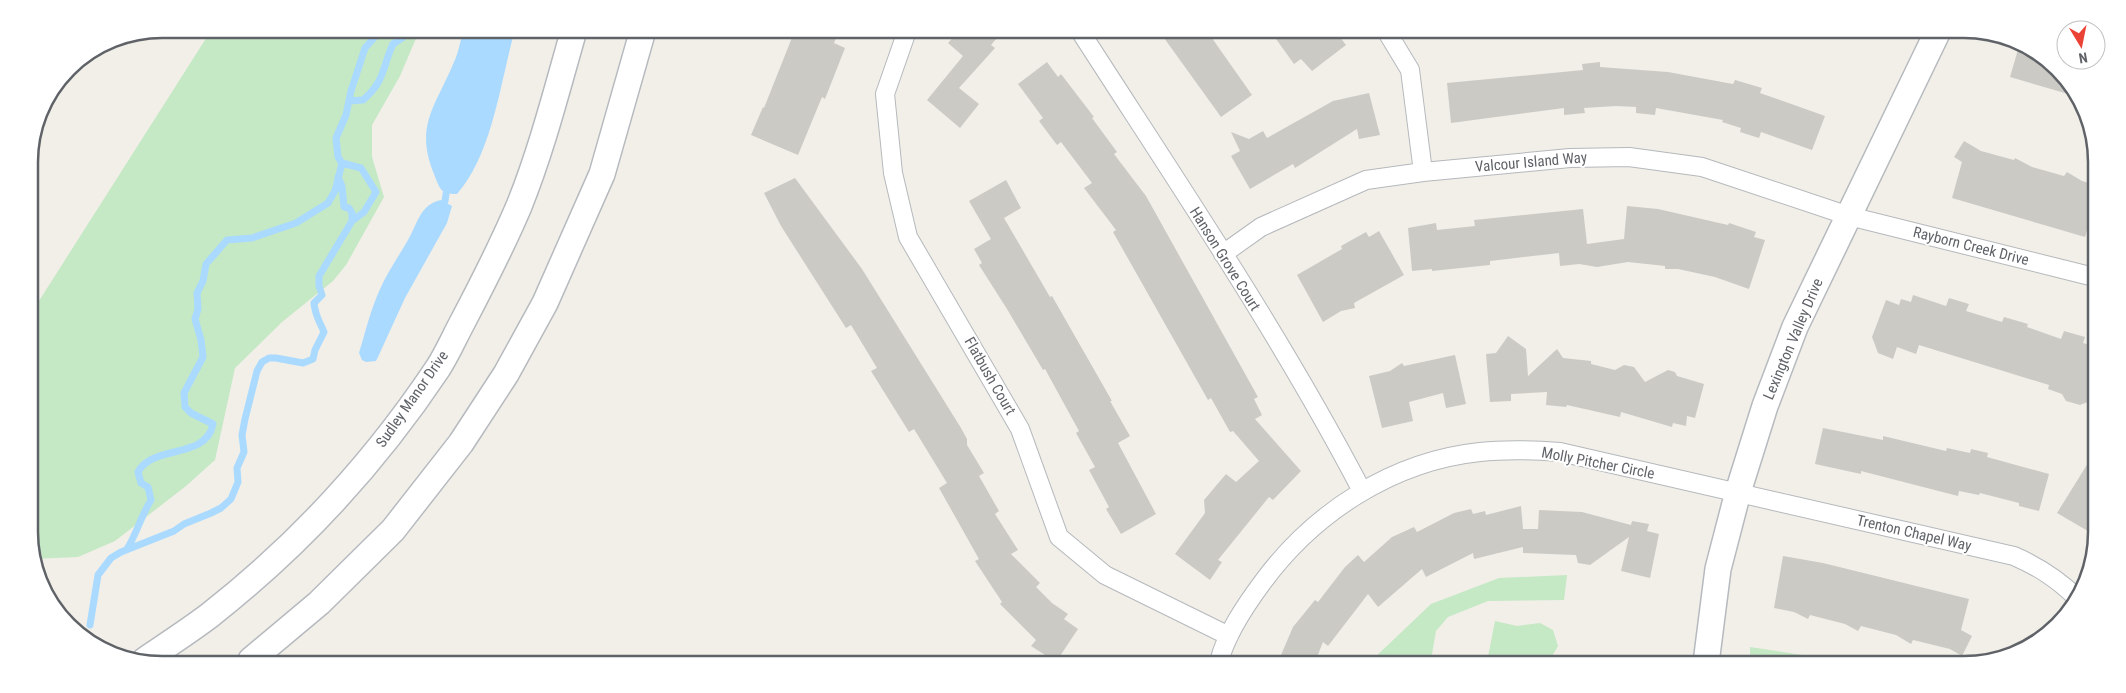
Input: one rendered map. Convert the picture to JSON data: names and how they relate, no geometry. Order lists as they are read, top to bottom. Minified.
{"streets":{"main road":["Lexington Valley Drive","Sudley Manor Drive"],"street":["Valcour Island Way","Rayborn Creek Drive","Hanson Grove Court","Flatbush Court","Molly Pitcher Circle","Trenton Chapel Way"]},"crossings":[["Valcour Island Way","Rayborn Creek Drive"],["Valcour Island Way","Hanson Grove Court"],["Valcour Island Way","Lexington Valley Drive"],["Rayborn Creek Drive","Lexington Valley Drive"],["Hanson Grove Court","Molly Pitcher Circle"],["Lexington Valley Drive","Molly Pitcher Circle"],["Lexington Valley Drive","Trenton Chapel Way"],["Flatbush Court","Molly Pitcher Circle"],["Molly Pitcher Circle","Trenton Chapel Way"]],"north":"bottom"}
